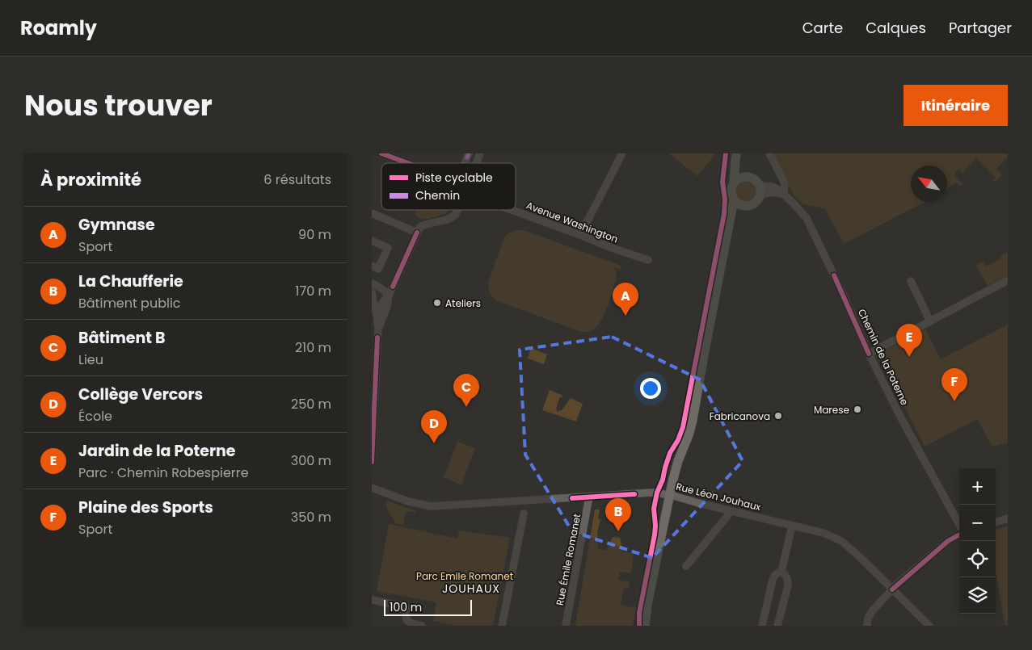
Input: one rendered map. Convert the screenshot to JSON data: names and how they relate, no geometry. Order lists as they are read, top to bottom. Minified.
{"streets":{"street":["Avenue Washington","Chemin de la Poterne","Rue Léon Jouhaux","Rue Émile Romanet"]},"crossings":[["Chemin de la Poterne","Rue Léon Jouhaux"],["Rue Léon Jouhaux","Rue Émile Romanet"]],"districts":["JOUHAUX"],"parks":["Parc Emile Romanet"],"places":["Ateliers","Marese","Fabricanova"],"legend":["Piste cyclable","Chemin"],"scale_bar":"100 m","north":"top left","page":{"header":"Roamly","nav":["Carte","Calques","Partager"],"title":"Nous trouver","buttons":"Itinéraire","heading":["À proximité","6 résultats"],"list":[{"mark":"A","name":"Gymnase","note":"Sport","value":"90 m"},{"mark":"B","name":"La Chaufferie","note":"Bâtiment public","value":"170 m"},{"mark":"C","name":"Bâtiment B","note":"Lieu","value":"210 m"},{"mark":"D","name":"Collège Vercors","note":"École","value":"250 m"},{"mark":"E","name":"Jardin de la Poterne","note":"Parc · Chemin Robespierre","value":"300 m"},{"mark":"F","name":"Plaine des Sports","note":"Sport","value":"350 m"}],"pins":["A","E","F","C","D","B"],"map_buttons":["+","−"],"scale":"100 m"}}
